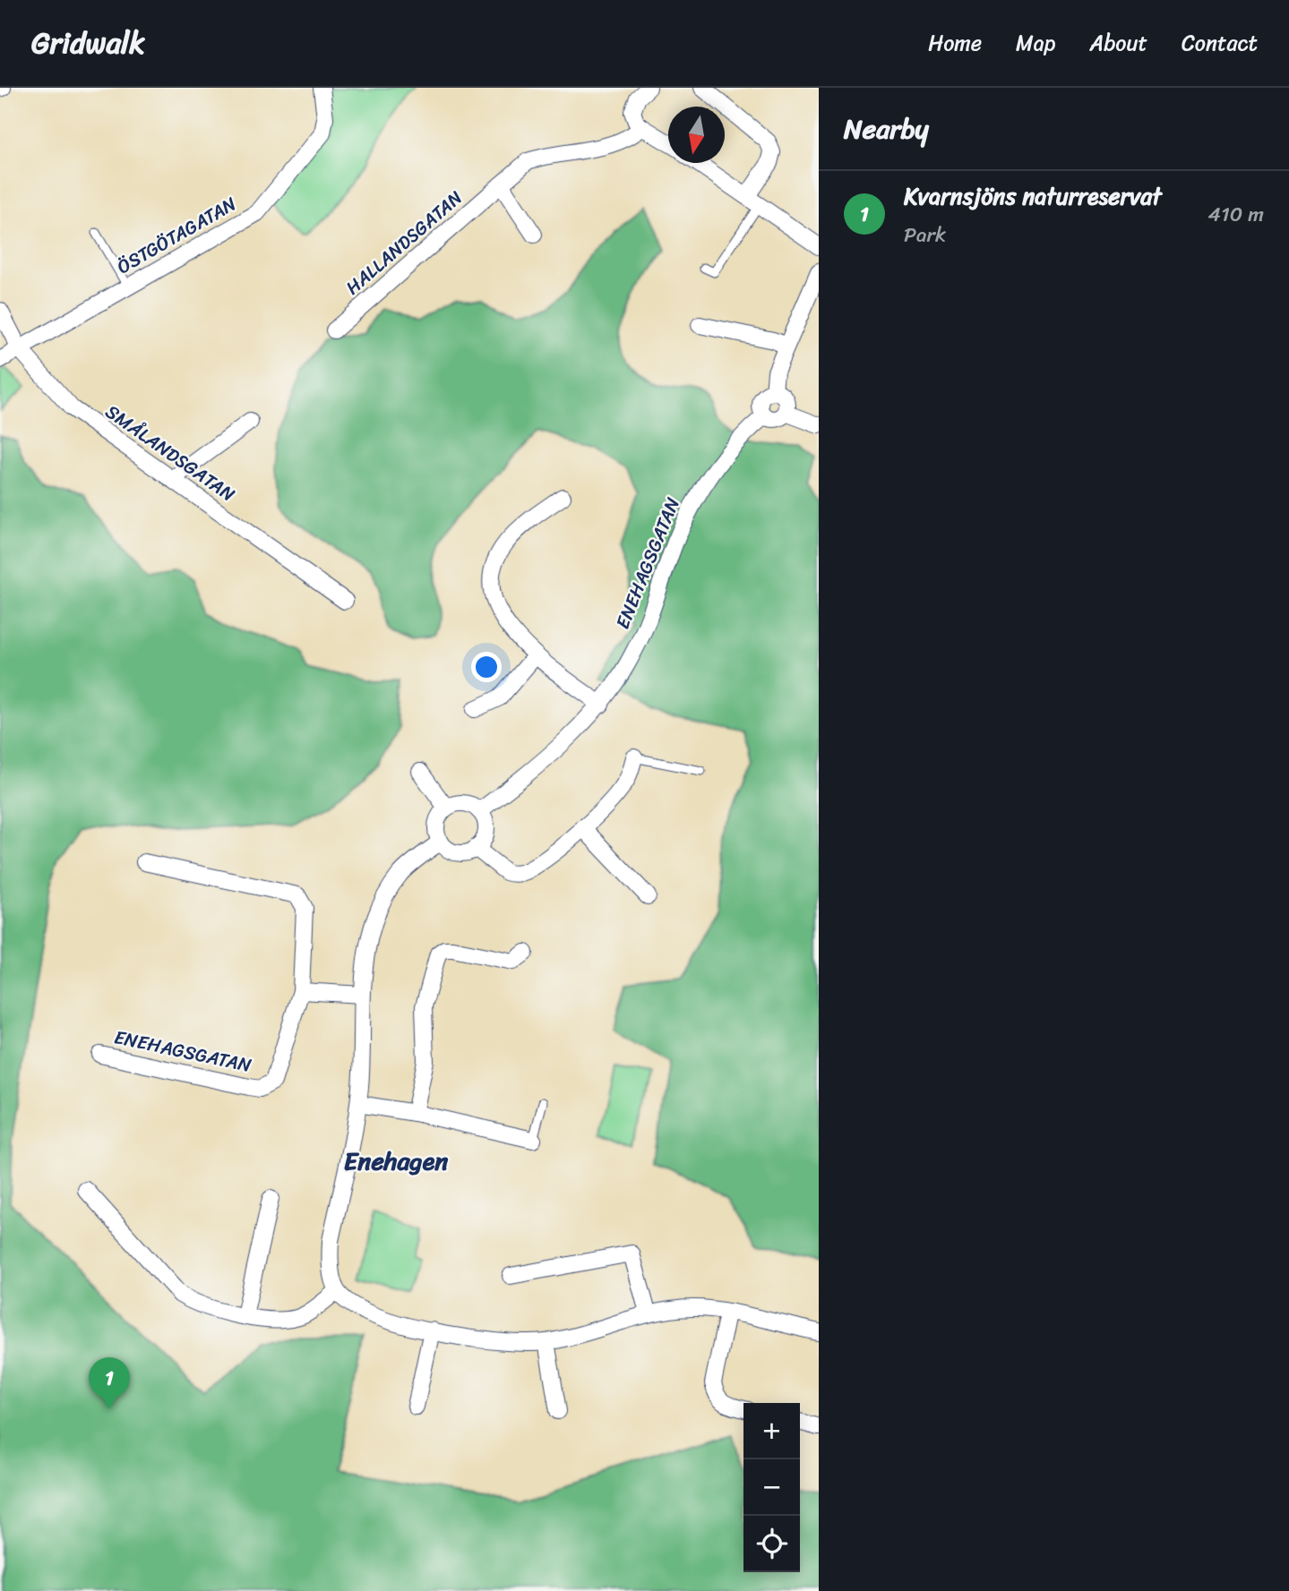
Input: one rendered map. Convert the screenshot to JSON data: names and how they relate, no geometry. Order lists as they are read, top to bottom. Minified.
{"streets":{"street":["ÖSTGÖTAGATAN","HALLANDSGATAN","SMÅLANDSGATAN","ENEHAGSGATAN"]},"crossings":[["ÖSTGÖTAGATAN","SMÅLANDSGATAN"]],"districts":["Enehagen"],"north":"bottom","page":{"header":"Gridwalk","nav":["Home","Map","About","Contact"],"heading":"Nearby","list":[{"mark":"1","name":"Kvarnsjöns naturreservat","note":"Park","value":"410 m"}],"pins":"1","map_buttons":["+","−"]}}
